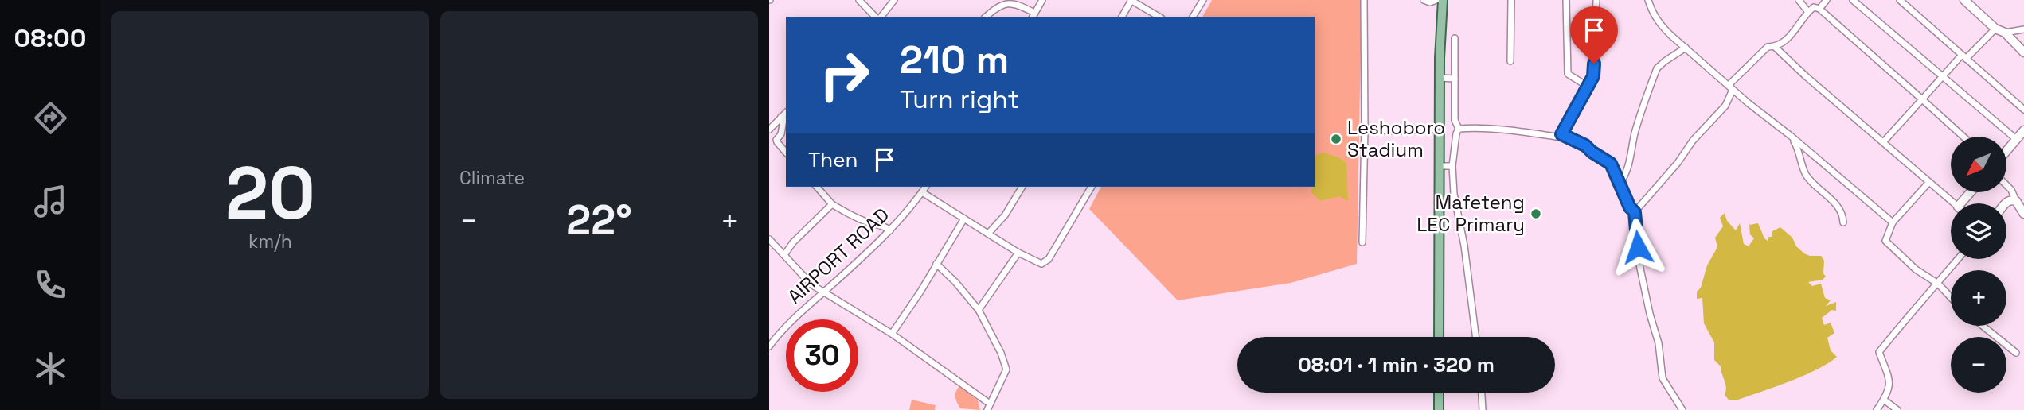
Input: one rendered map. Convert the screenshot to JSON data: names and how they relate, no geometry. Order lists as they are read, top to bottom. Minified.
{"streets":{"street":["AIRPORT ROAD"]},"places":["Leshoboro Stadium","Mafeteng LEC Primary"],"north":"bottom left","page":{"tabs":"08:00","tile":[["20","km/h"],"Climate"],"turn":["210 m","Turn right"],"then":"Then","map_buttons":["+","−"],"heat":["−","22°","+"],"limit":"30","trip":"08:01 · 1 min · 320 m"}}
